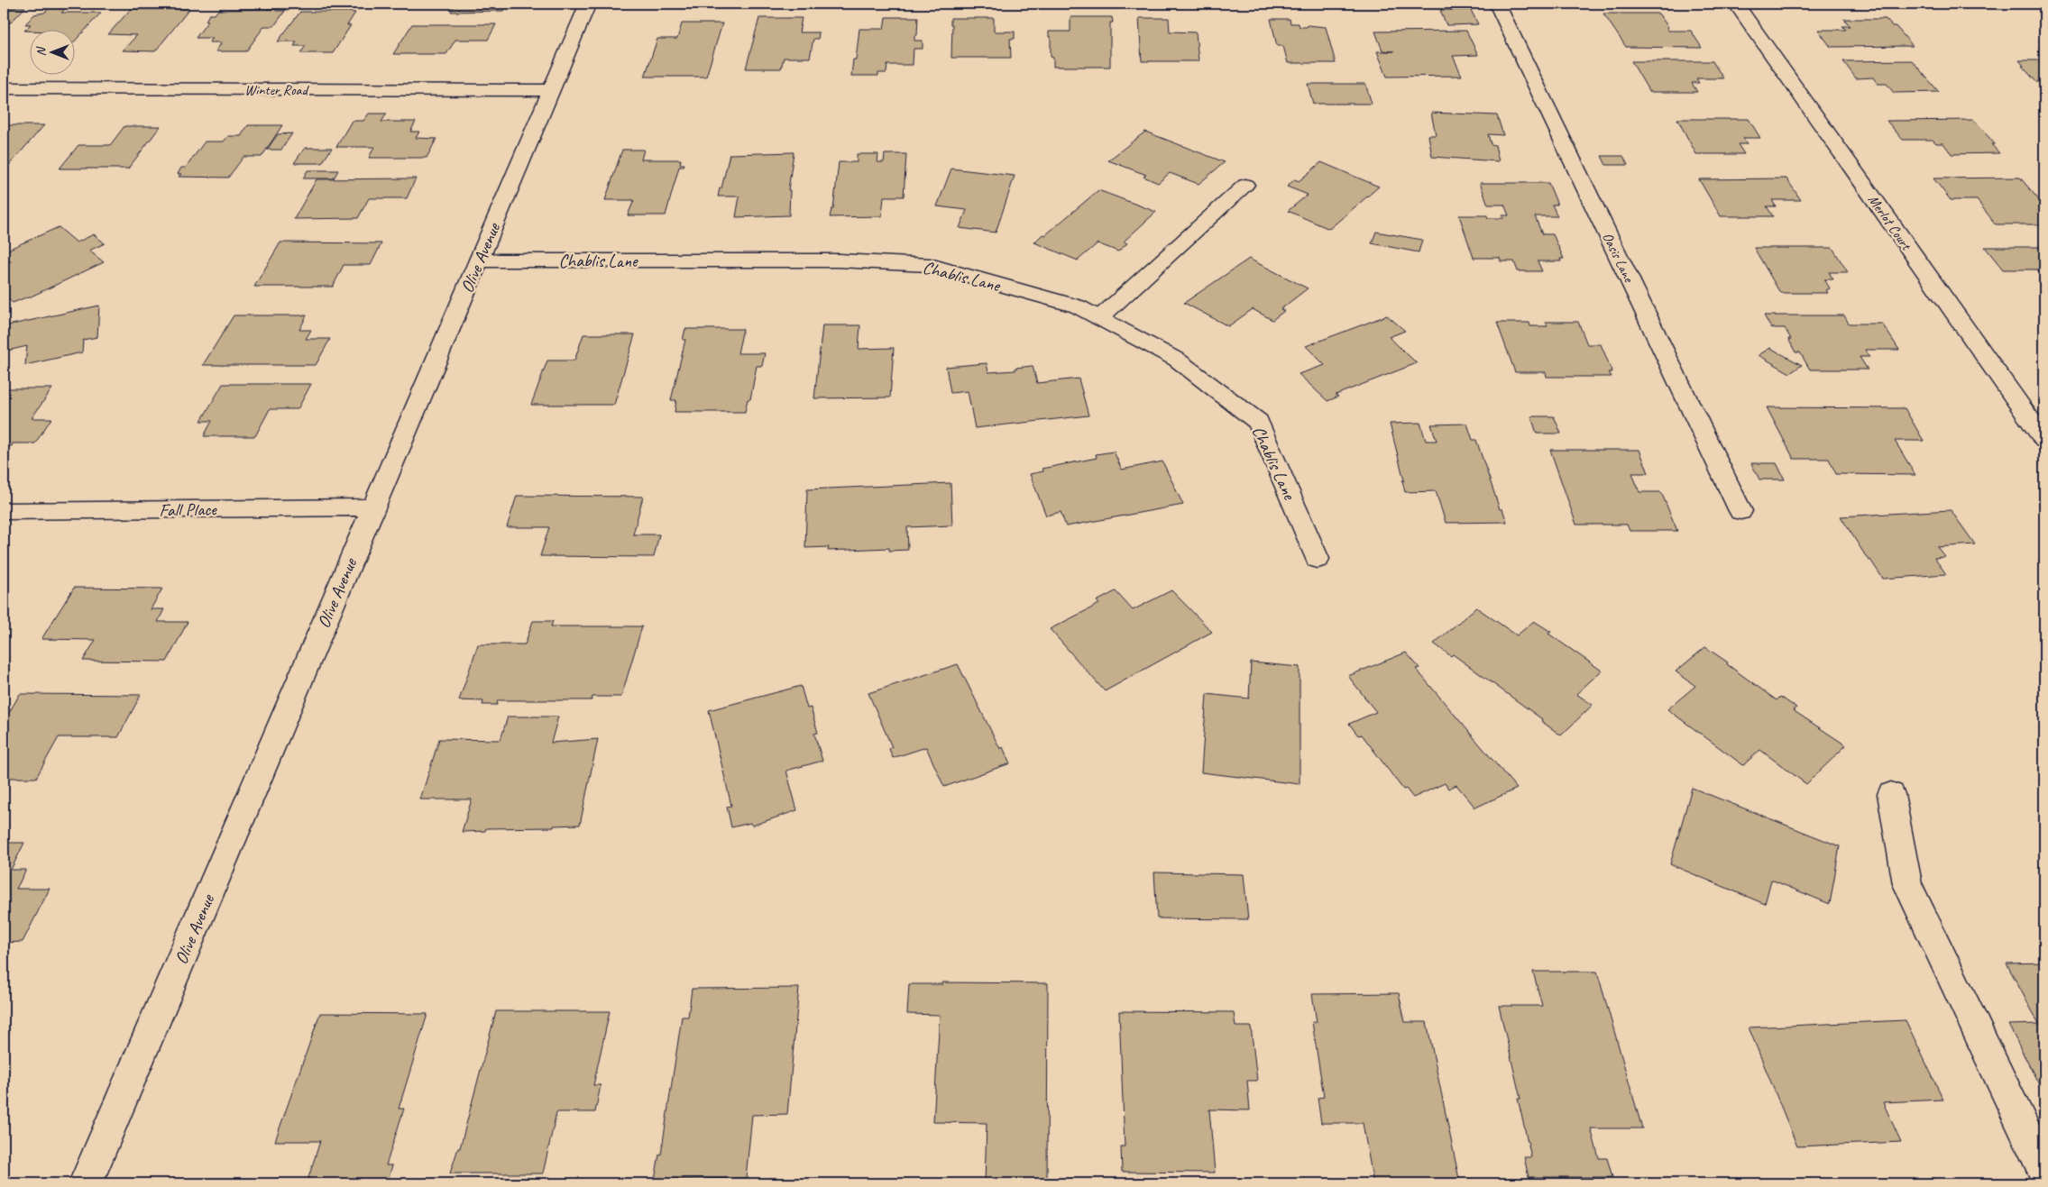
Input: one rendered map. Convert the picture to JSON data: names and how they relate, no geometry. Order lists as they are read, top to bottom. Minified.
{"streets":{"street":["Winter Road","Merlot Court","Oasis Lane","Olive Avenue","Chablis Lane","Fall Place"]},"crossings":[["Winter Road","Olive Avenue"],["Olive Avenue","Chablis Lane"],["Olive Avenue","Fall Place"]],"north":"left"}
